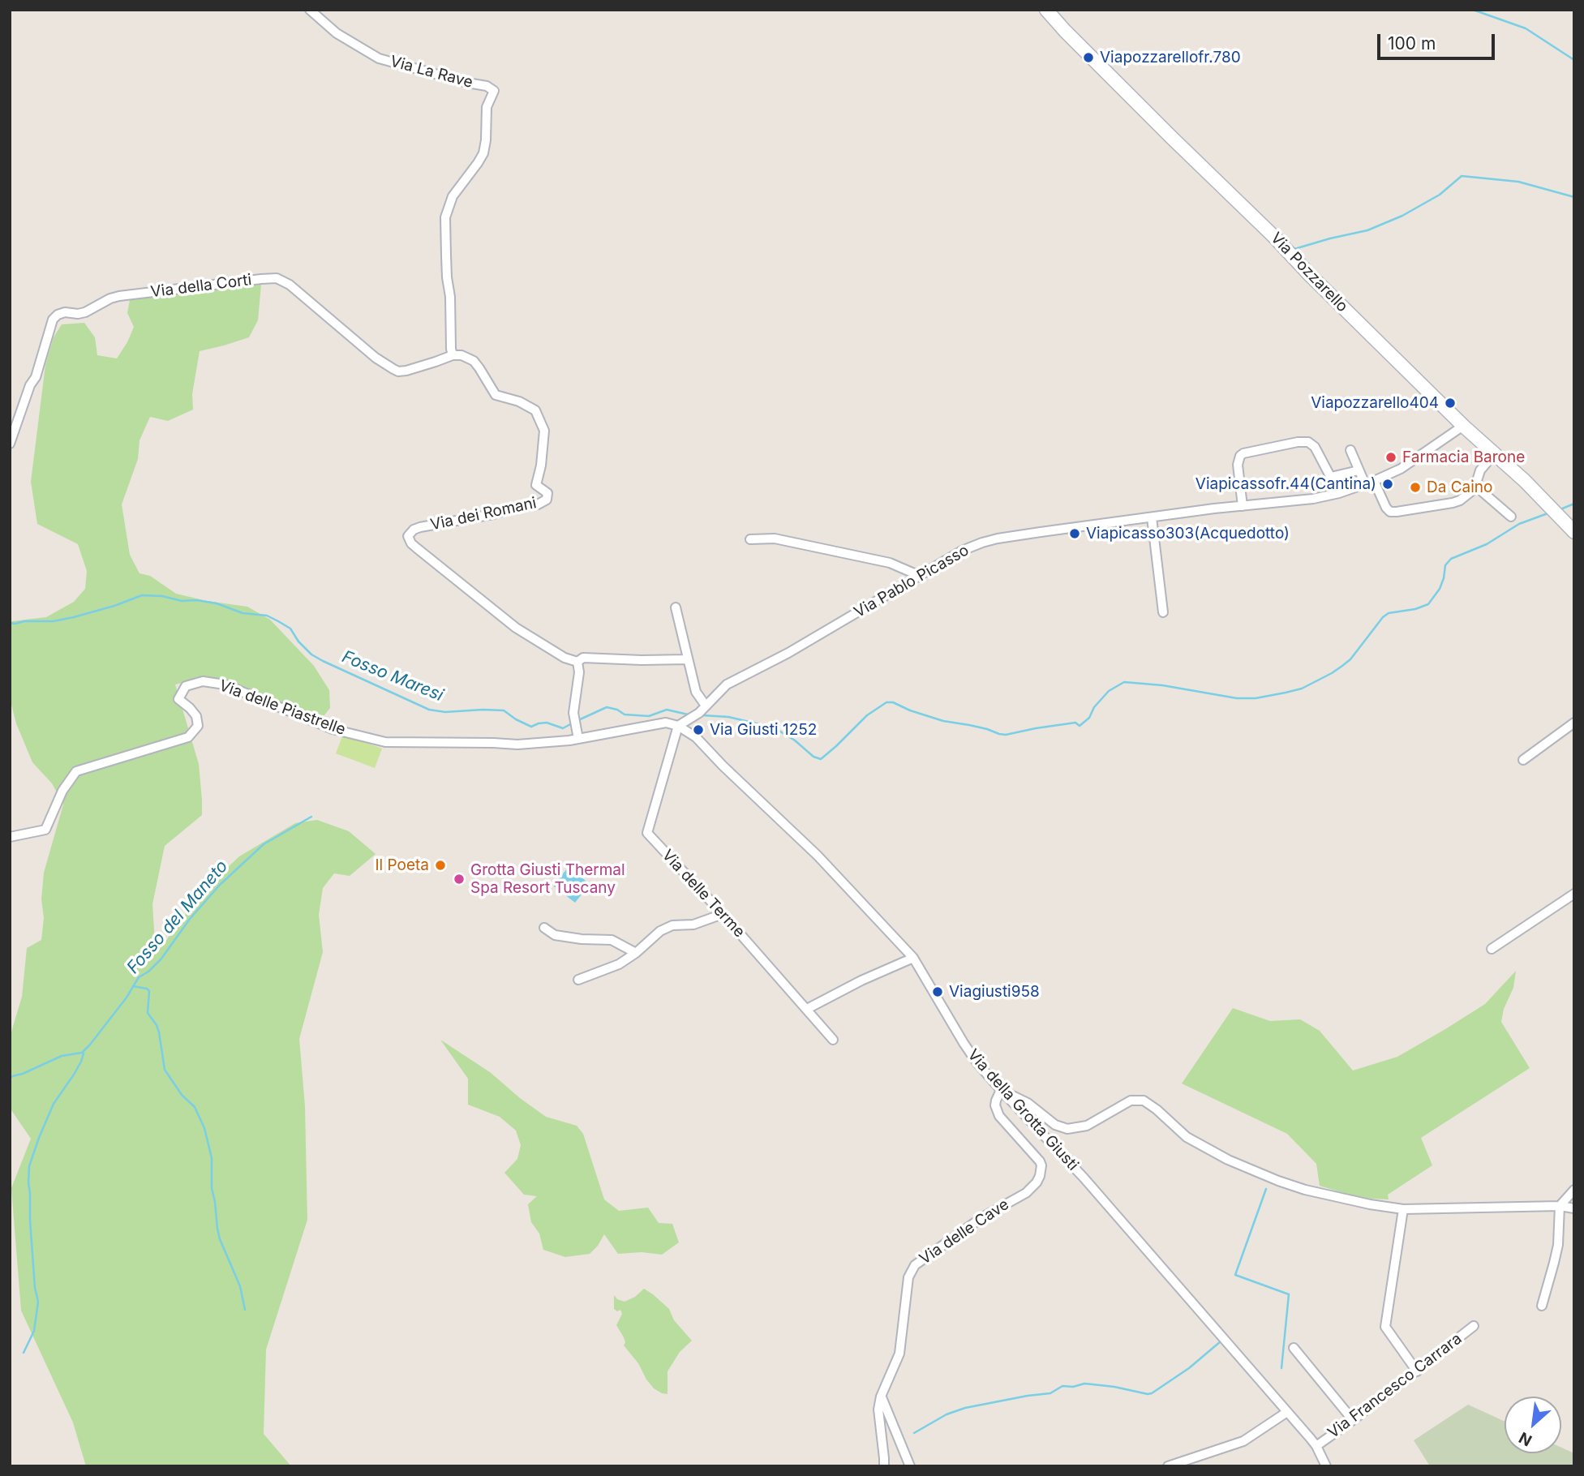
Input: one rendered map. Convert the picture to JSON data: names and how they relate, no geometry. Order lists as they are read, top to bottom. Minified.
{"streets":{"street":["Via La Rave","Via Pozzarello","Via della Corti","Via dei Romani","Via Pablo Picasso","Via delle Piastrelle","Via delle Terme","Via della Grotta Giusti","Via delle Cave","Via Francesco Carrara"]},"crossings":[["Via La Rave","Via della Corti"],["Via La Rave","Via dei Romani"],["Via Pozzarello","Via Pablo Picasso"],["Via della Corti","Via dei Romani"],["Via Pablo Picasso","Via delle Terme"],["Via Pablo Picasso","Via della Grotta Giusti"],["Via delle Terme","Via della Grotta Giusti"],["Via della Grotta Giusti","Via delle Cave"],["Via della Grotta Giusti","Via Francesco Carrara"]],"water":["Fosso Maresi","Fosso del Maneto"],"places":["Viapozzarellofr.780","Viapozzarello404","Farmacia Barone","Viapicassofr.44(Cantina)","Da Caino","Viapicasso303(Acquedotto)","Via Giusti 1252","Il Poeta","Grotta Giusti Thermal Spa Resort Tuscany","Viagiusti958"],"scale_bar":"100 m","north":"bottom left"}
